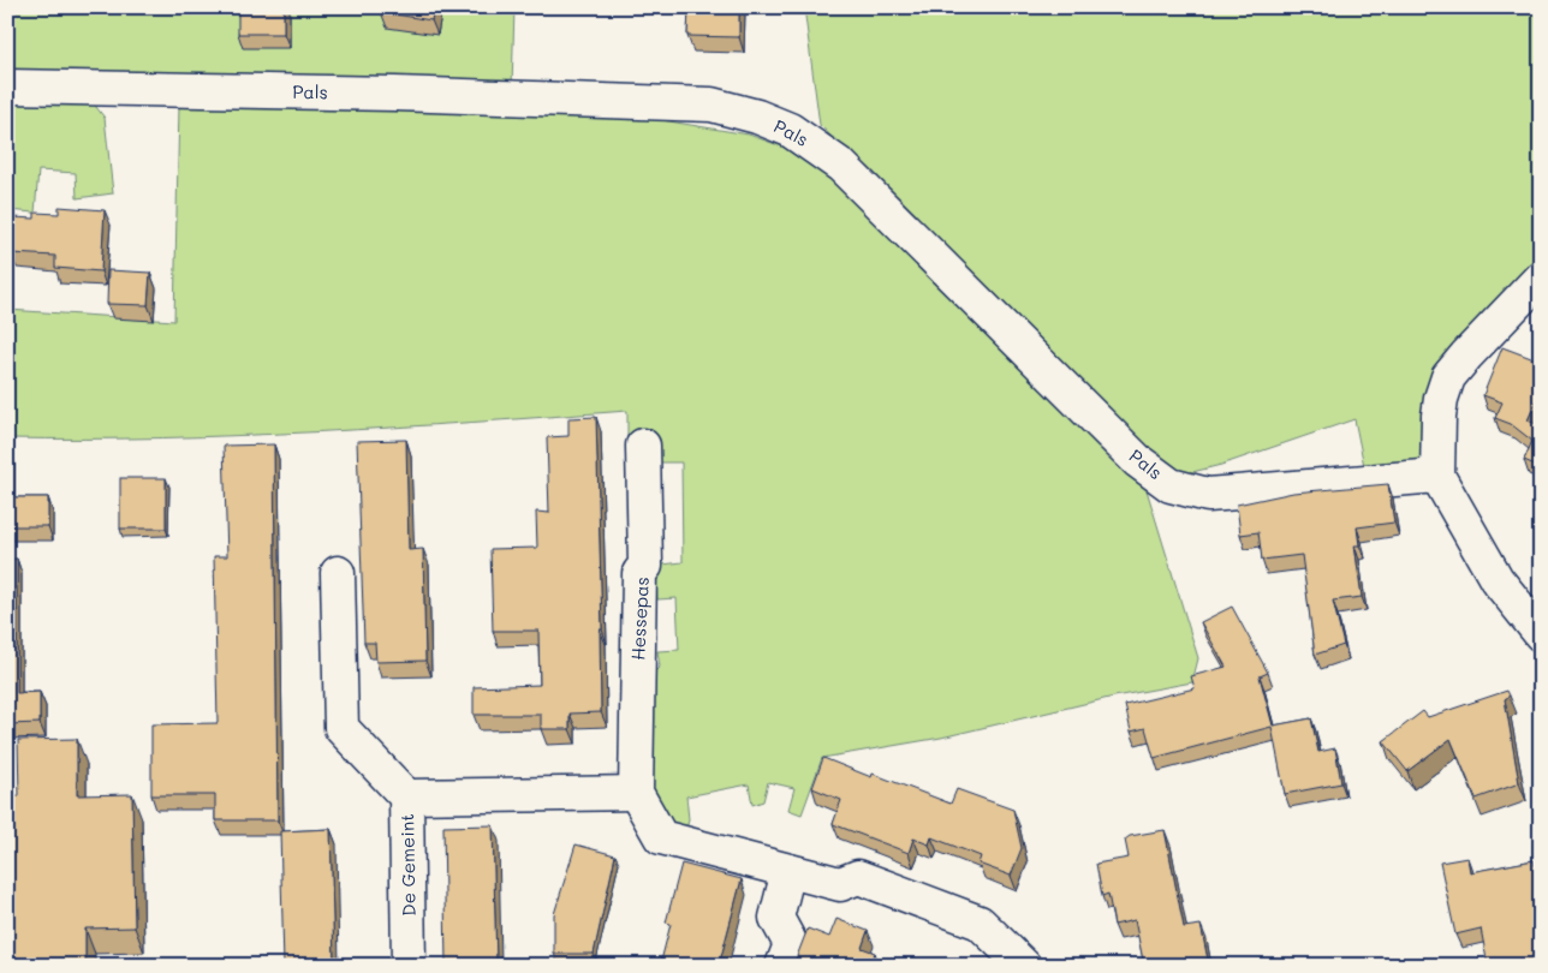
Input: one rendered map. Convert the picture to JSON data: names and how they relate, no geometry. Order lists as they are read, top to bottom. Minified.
{"streets":{"street":["Pals","Hessepas","De Gemeint"]}}
